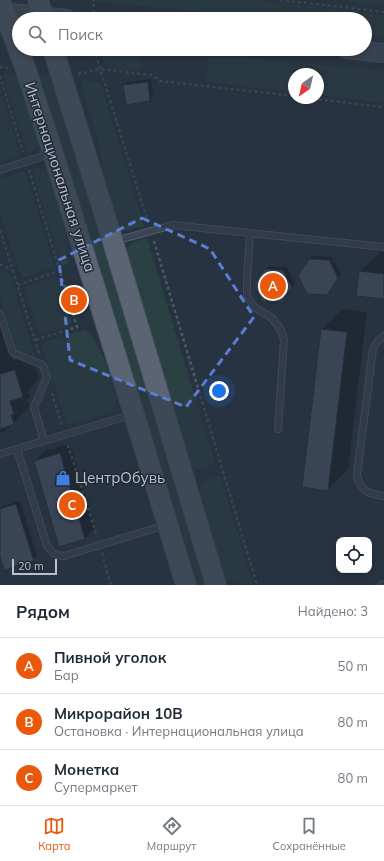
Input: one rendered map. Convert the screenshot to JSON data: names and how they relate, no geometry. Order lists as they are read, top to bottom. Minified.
{"streets":{"main road":["Интернациональная улица"]},"places":{"shop":["ЦентрОбувь"]},"scale_bar":"20 m","north":"bottom left","page":{"search":"Поиск","pins":["A","B","C"],"scale":"20 m","heading":["Рядом","Найдено: 3"],"list":[{"mark":"A","name":"Пивной уголок","note":"Бар","value":"50 m"},{"mark":"B","name":"Микрорайон 10В","note":"Остановка · Интернациональная улица","value":"80 m"},{"mark":"C","name":"Монетка","note":"Супермаркет","value":"80 m"}],"nav":["Карта","Маршрут","Сохранённые"]}}
